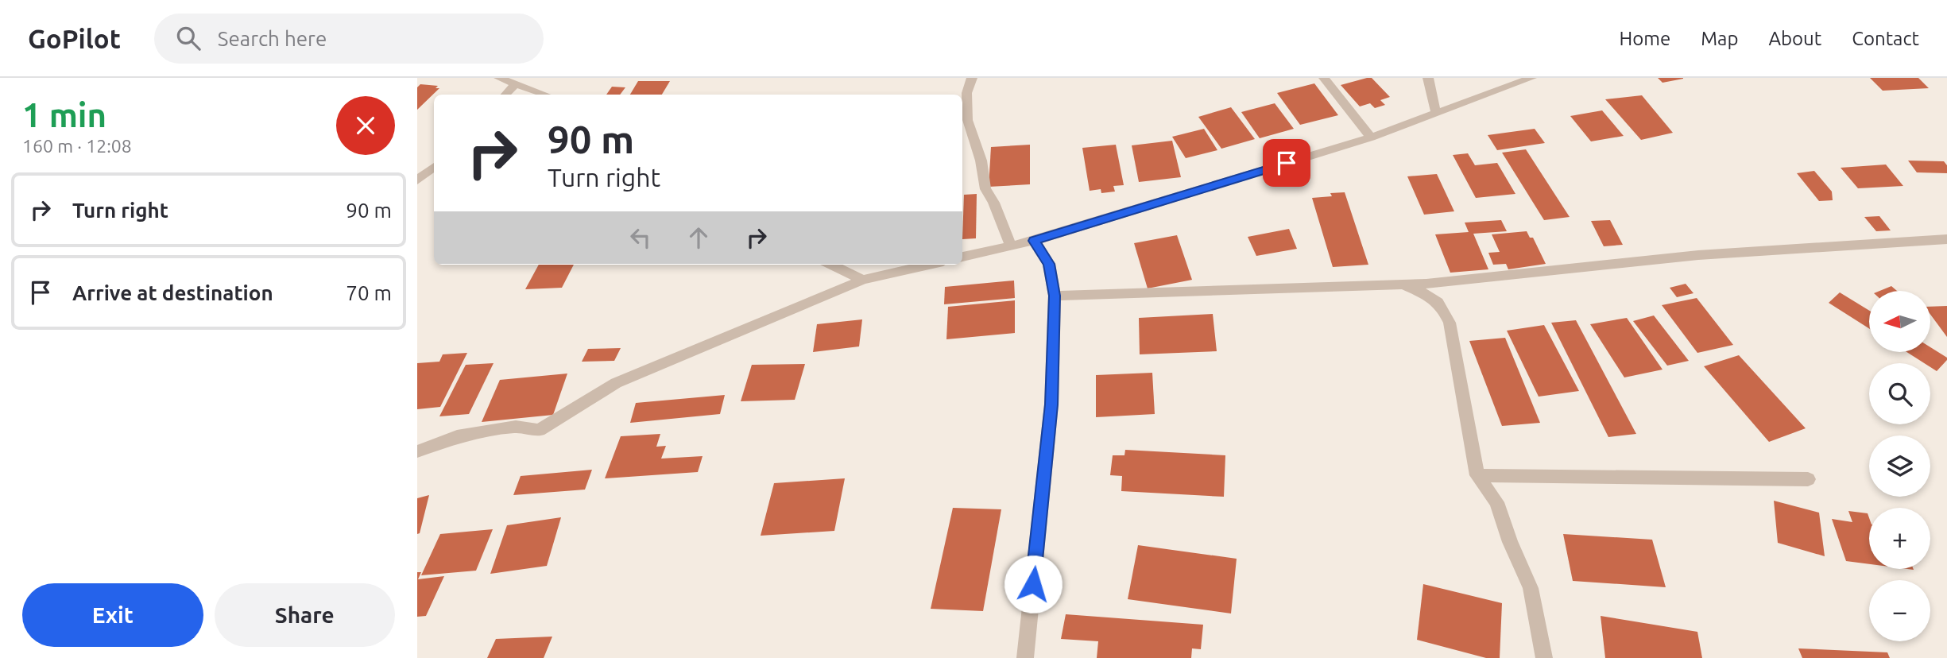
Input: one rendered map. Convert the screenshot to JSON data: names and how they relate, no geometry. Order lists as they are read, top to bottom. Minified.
{"north":"left","page":{"header":"GoPilot","search":"Search here","nav":["Home","Map","About","Contact"],"heading":["1 min","160 m · 12:08"],"turn":["90 m","Turn right"],"list":[{"name":"Turn right","value":"90 m"},{"name":"Arrive at destination","value":"70 m"}],"map_buttons":["+","−"],"buttons":["Exit","Share"]}}
